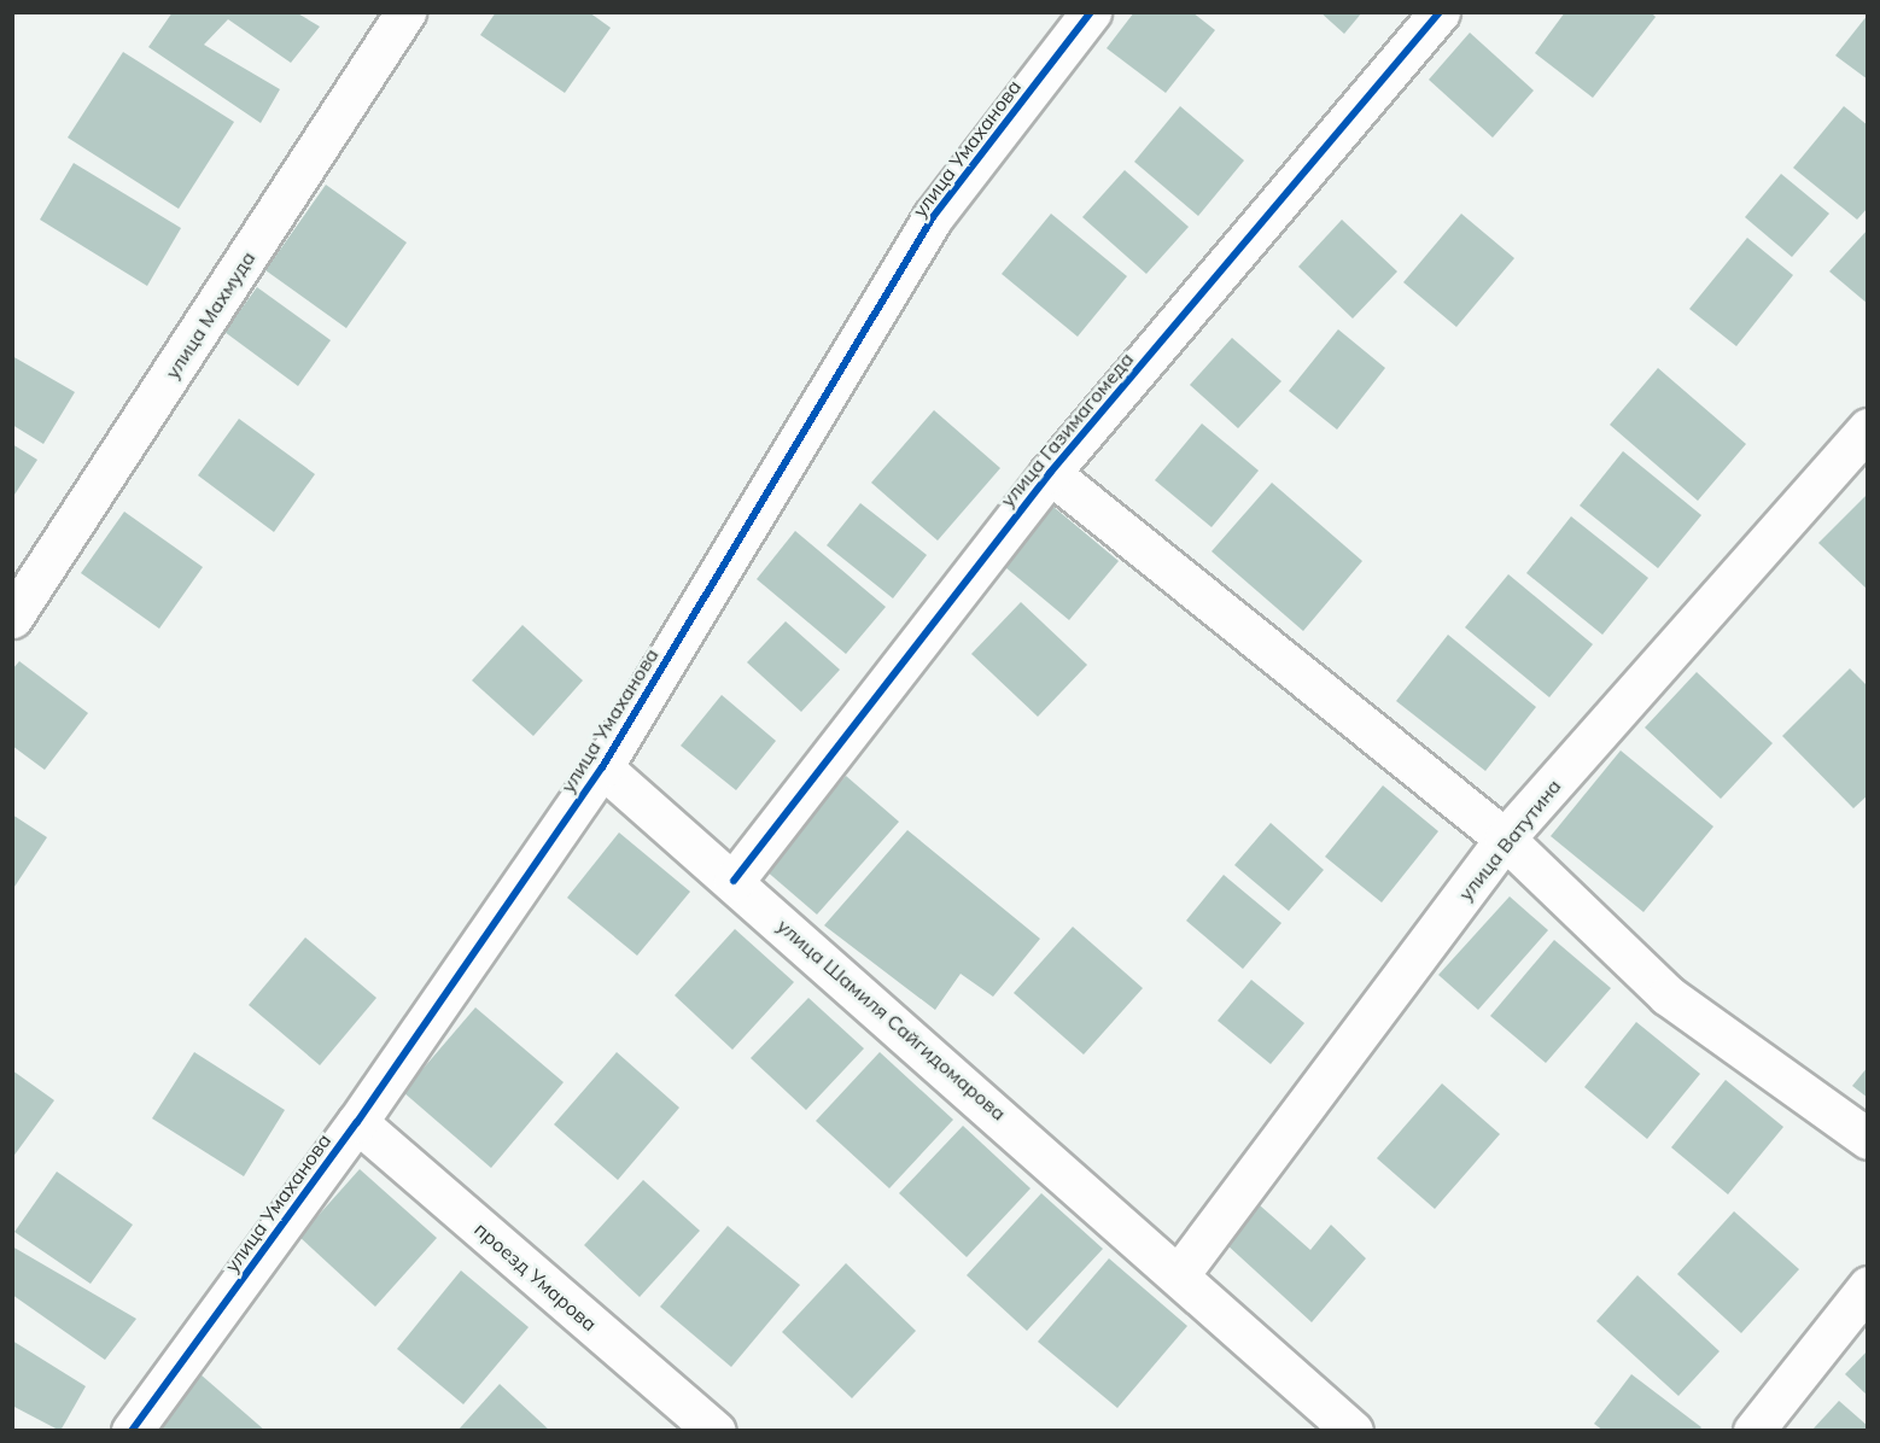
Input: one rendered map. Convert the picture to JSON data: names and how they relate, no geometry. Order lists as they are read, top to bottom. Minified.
{"streets":{"street":["улица Умаханова","улица Махмуда","улица Газимагомеда","улица Ватутина","улица Шамиля Сайгидомарова","проезд Умарова"]},"crossings":[["улица Умаханова","улица Шамиля Сайгидомарова"],["улица Умаханова","проезд Умарова"],["улица Газимагомеда","улица Шамиля Сайгидомарова"],["улица Ватутина","улица Шамиля Сайгидомарова"]]}
